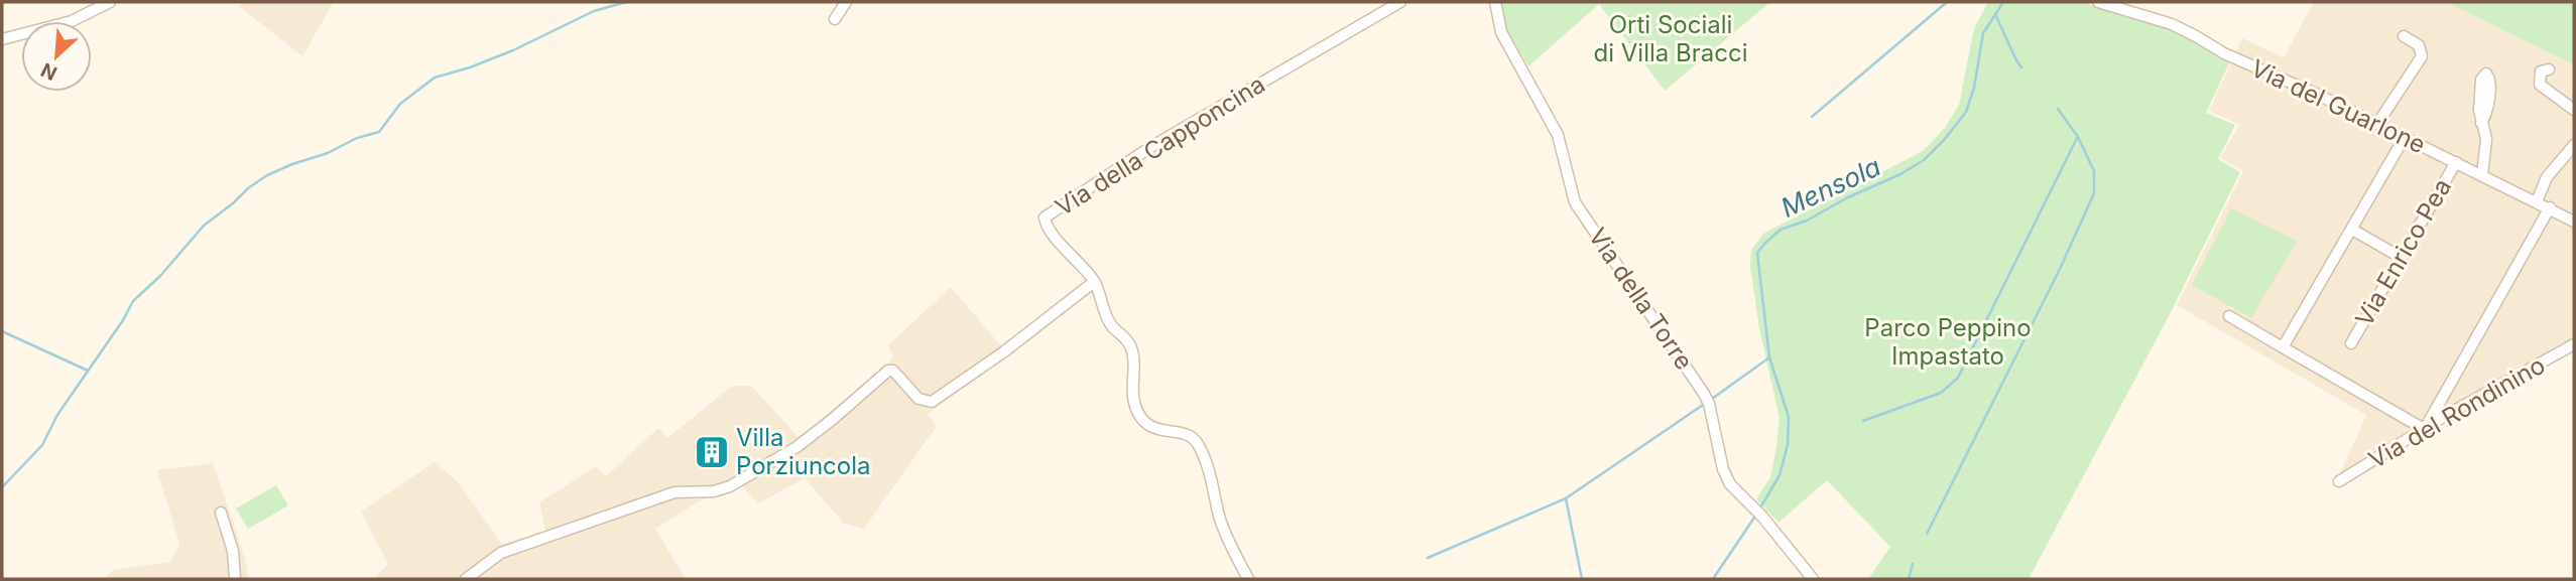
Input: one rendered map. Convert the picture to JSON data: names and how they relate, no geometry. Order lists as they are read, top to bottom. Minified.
{"streets":{"street":["Via del Guarlone","Via della Capponcina","Via Enrico Pea","Via della Torre","Via del Rondinino"]},"crossings":[["Via del Guarlone","Via Enrico Pea"]],"water":["Mensola"],"parks":["Orti Sociali di Villa Bracci","Parco Peppino Impastato"],"places":{"building":["Villa Porziuncola"]},"north":"bottom left"}
